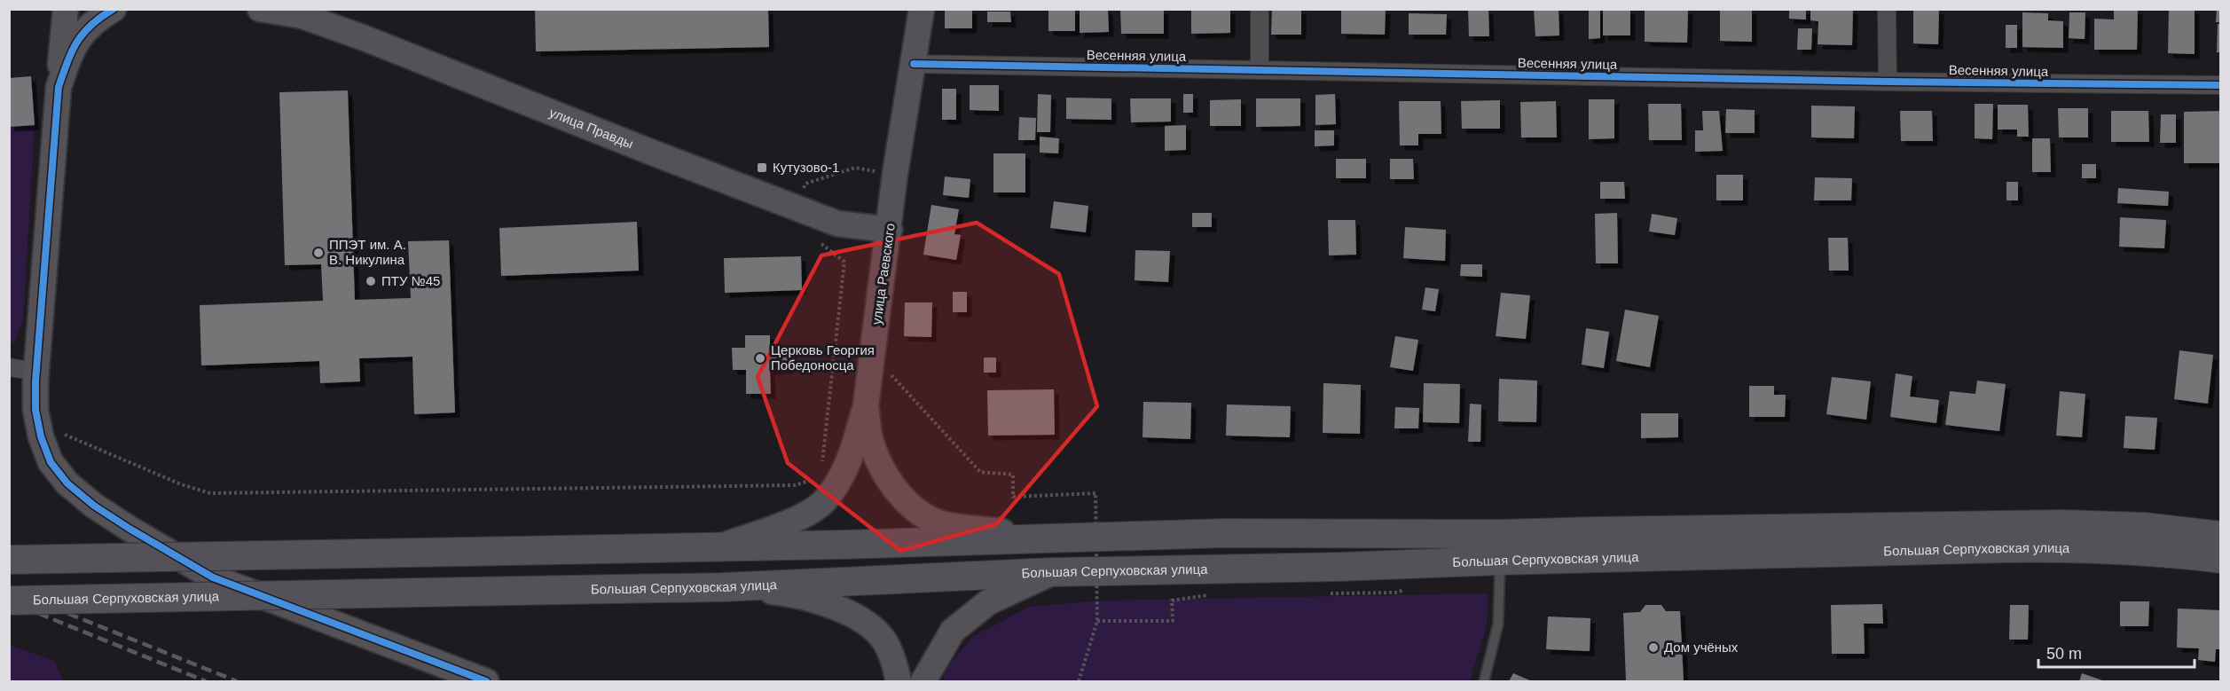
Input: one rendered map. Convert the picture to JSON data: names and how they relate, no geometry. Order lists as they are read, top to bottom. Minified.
{"streets":{"main road":["Большая Серпуховская улица"],"street":["Весенняя улица","улица Правды","улица Раевского"]},"crossings":[["Весенняя улица","улица Раевского"],["улица Правды","улица Раевского"],["улица Раевского","Большая Серпуховская улица"]],"places":{"transit":["Кутузово-1"],"other":["ППЭТ им. А. В. Никулина","ПТУ №45","Церковь Георгия Победоносца","Дом учёных"]},"scale_bar":"50 m"}
